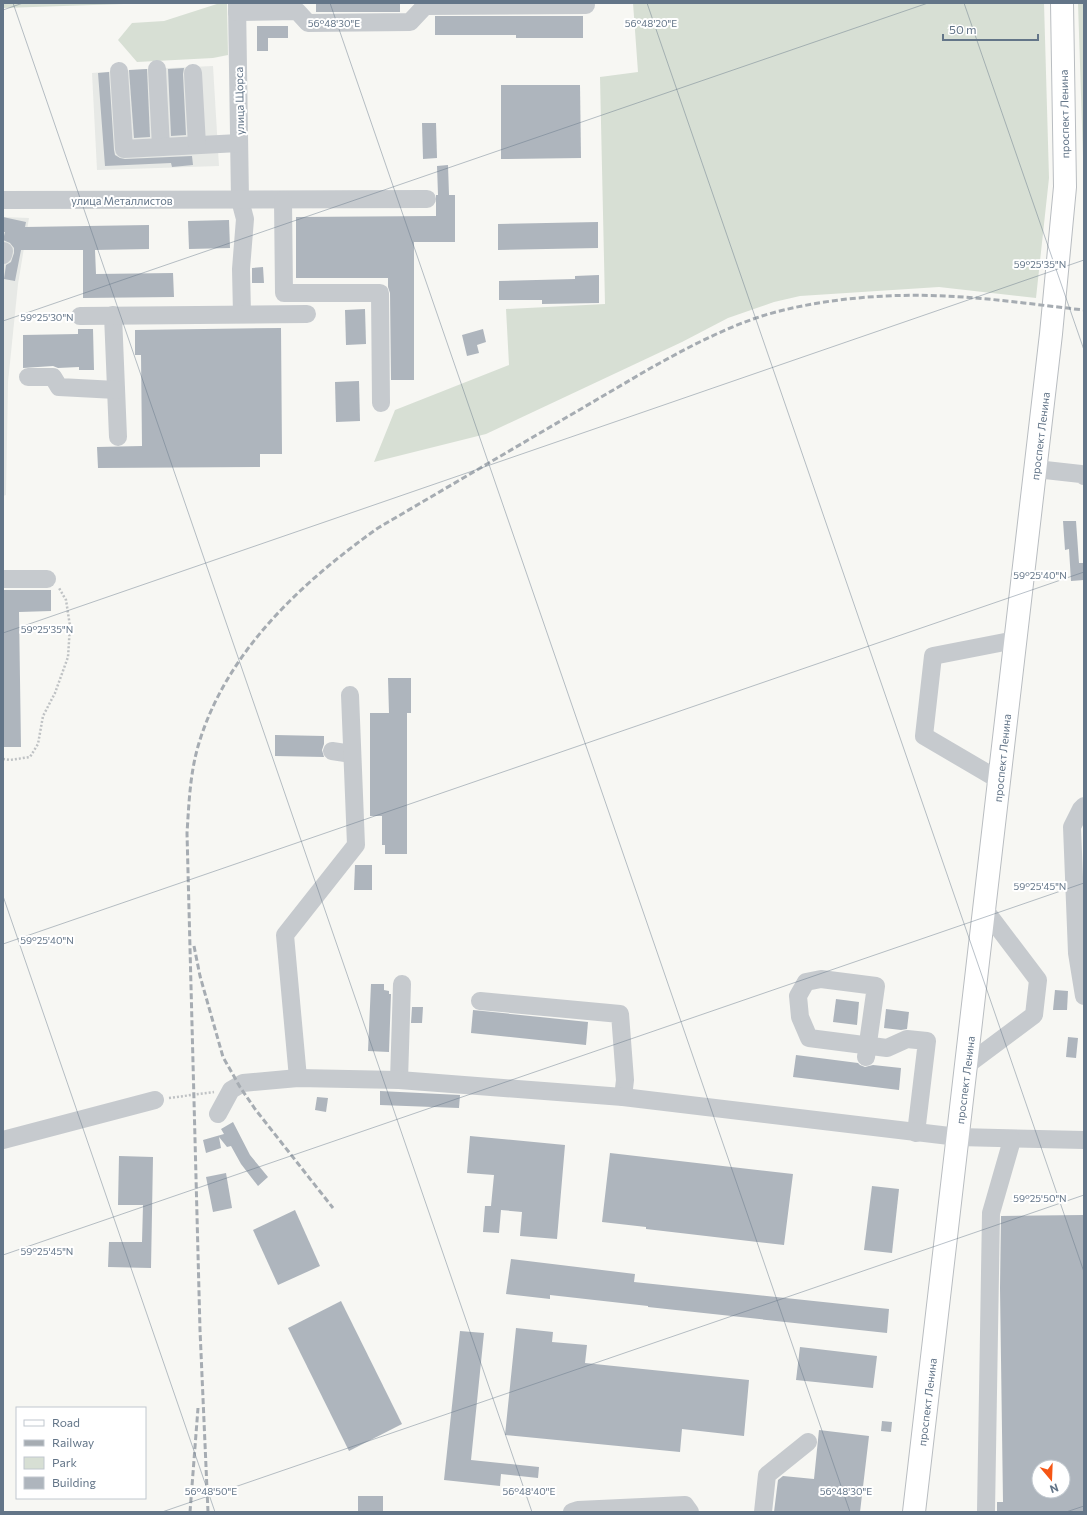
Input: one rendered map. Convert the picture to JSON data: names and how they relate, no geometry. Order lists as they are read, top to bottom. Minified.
{"streets":{"main road":["проспект Ленина"],"street":["улица Щорса","улица Металлистов"]},"crossings":[["улица Щорса","улица Металлистов"]],"legend":["Road","Railway","Park","Building"],"scale_bar":"50 m","north":"bottom","coordinates":["56°48'30\"E","56°48'20\"E","59°25'35\"N","59°25'30\"N","59°25'40\"N","59°25'45\"N","59°25'50\"N","56°48'50\"E","56°48'40\"E"]}
